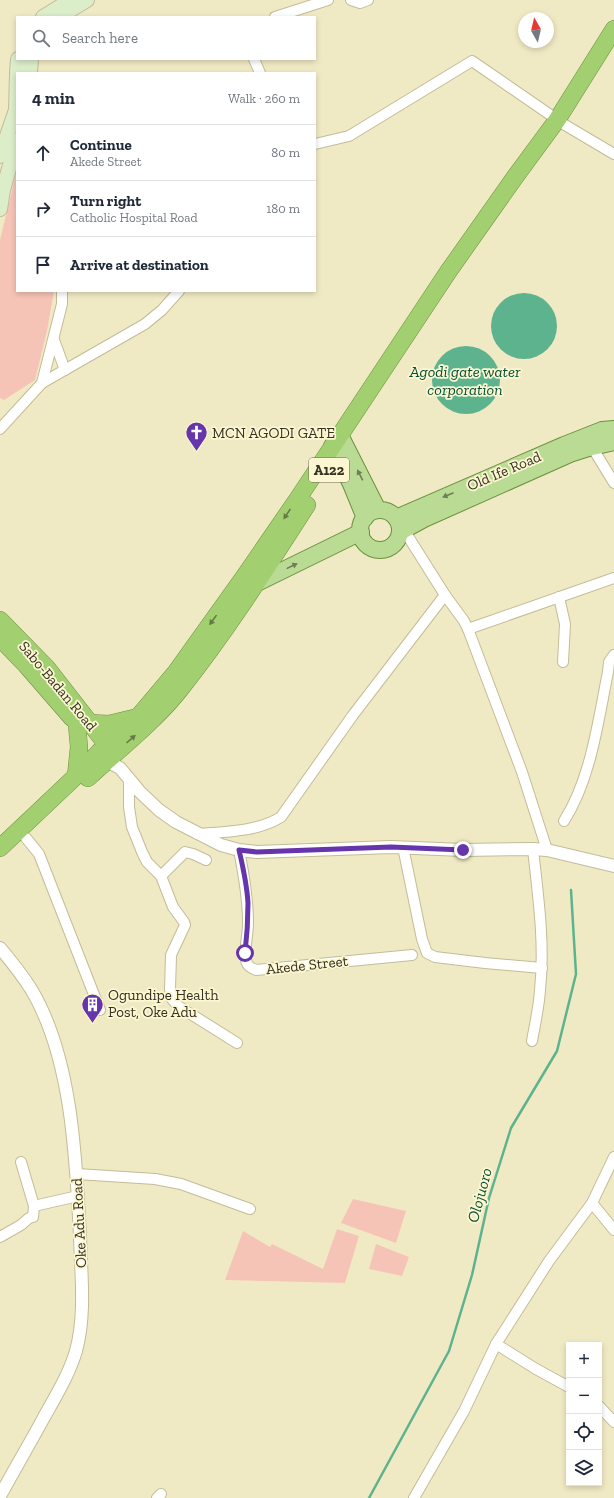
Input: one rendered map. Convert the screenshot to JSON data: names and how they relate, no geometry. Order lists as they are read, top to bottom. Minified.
{"streets":{"highway":["A122","Sabo-Badan Road"],"main road":["Old Ife Road"],"street":["Akede Street","Oke Adu Road"]},"crossings":[["A122","Old Ife Road"],["A122","Sabo-Badan Road"]],"water":["Agodi gate water corporation","Olojuoro"],"places":{"church":["MCN AGODI GATE"],"building":["Ogundipe Health Post, Oke Adu"]},"north":"top","page":{"search":"Search here","heading":["4 min","Walk · 260 m"],"list":[["Continue","Akede Street","80 m"],["Turn right","Catholic Hospital Road","180 m"],"Arrive at destination"],"map_buttons":["+","−"]}}
